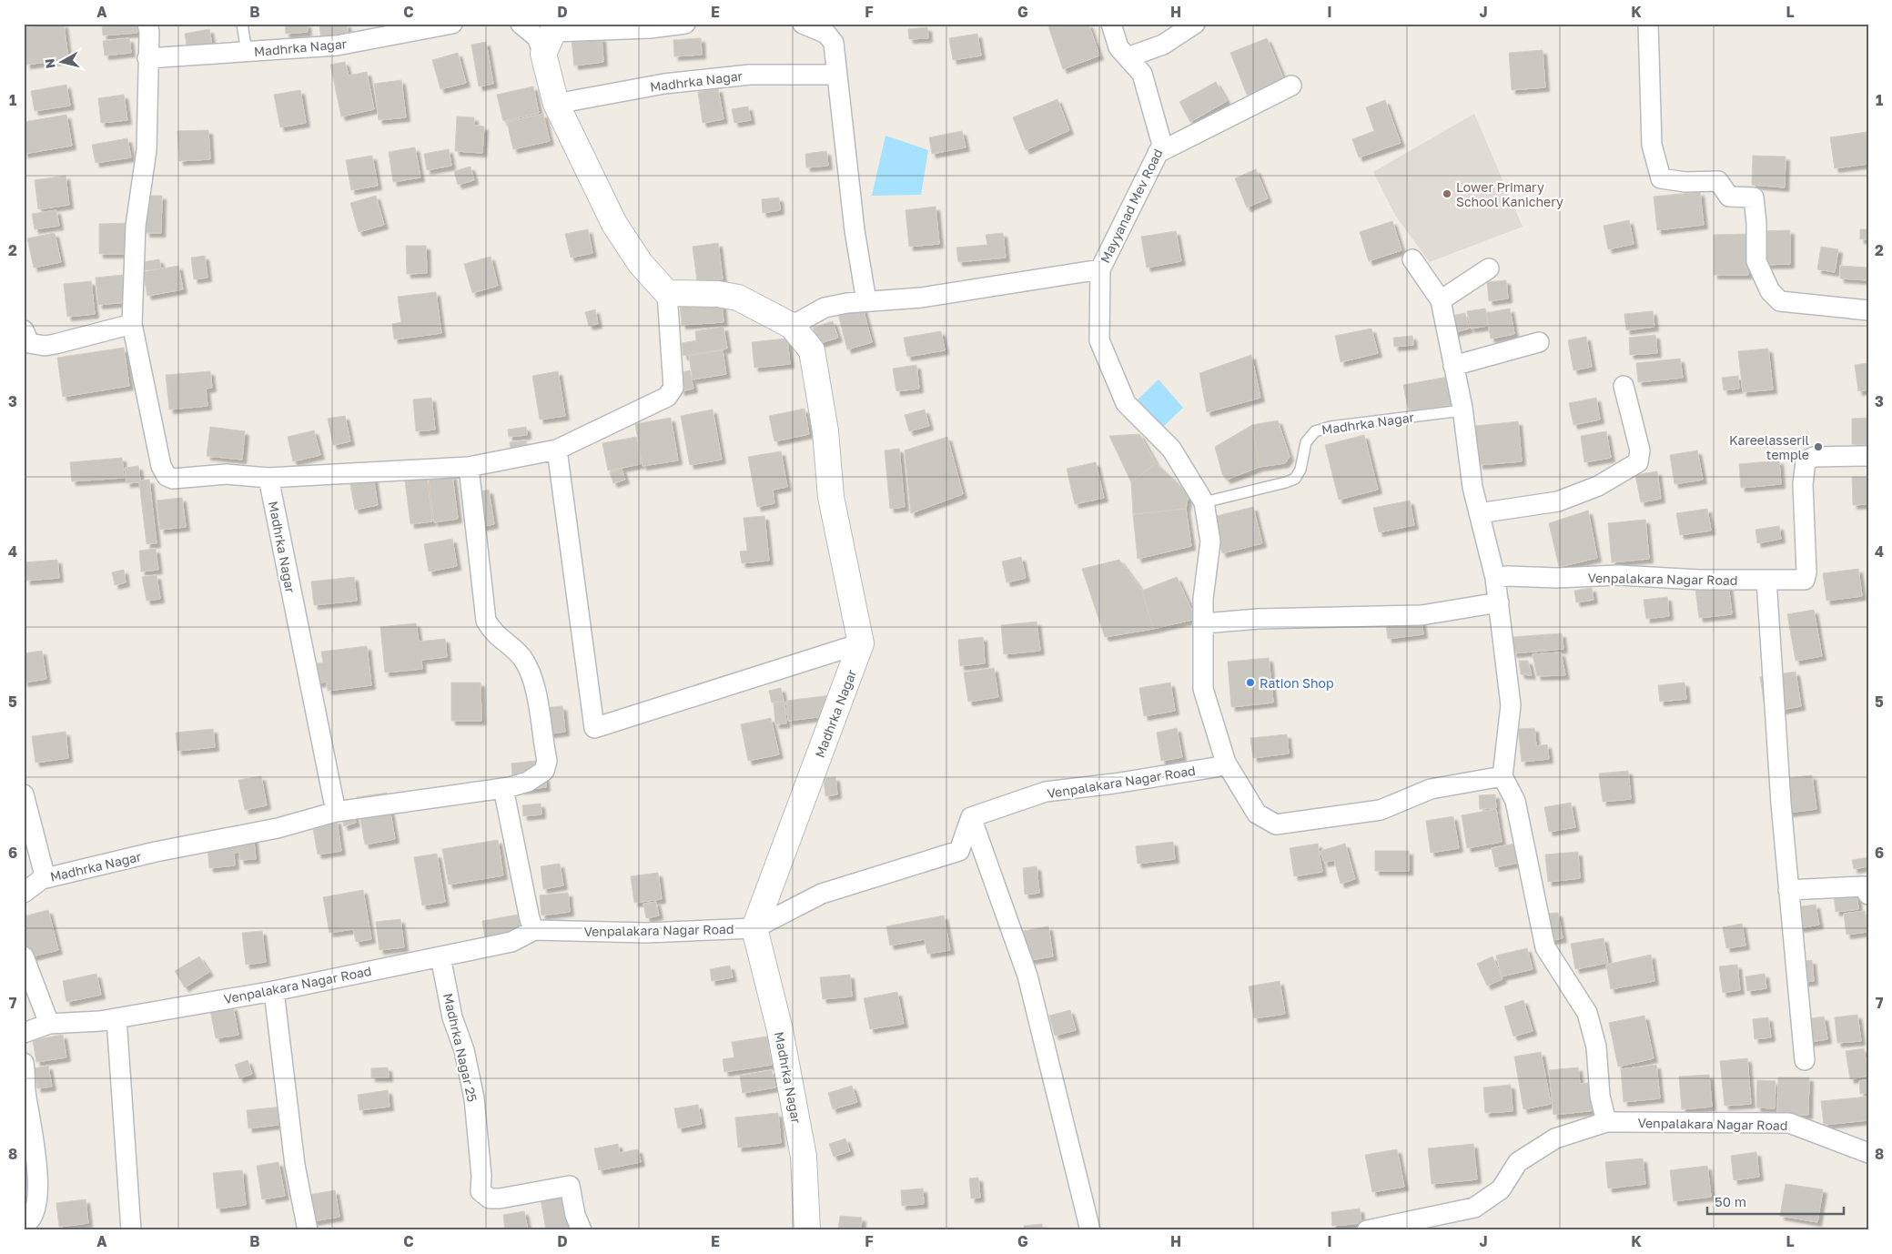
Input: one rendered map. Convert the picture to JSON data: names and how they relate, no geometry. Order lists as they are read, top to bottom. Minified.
{"streets":{"street":["Madhrka Nagar","Mayyanad Mev Road","Venpalakara Nagar Road","Madhrka Nagar 25"]},"crossings":[["Madhrka Nagar","Mayyanad Mev Road"],["Madhrka Nagar","Venpalakara Nagar Road"],["Venpalakara Nagar Road","Madhrka Nagar 25"]],"places":["Lower Primary School Kanichery","Kareelasseril temple","Ration Shop"],"scale_bar":"50 m","north":"left","grid":{"columns":["A","B","C","D","E","F","G","H","I","J","K","L"],"rows":["1","2","3","4","5","6","7","8"]}}
